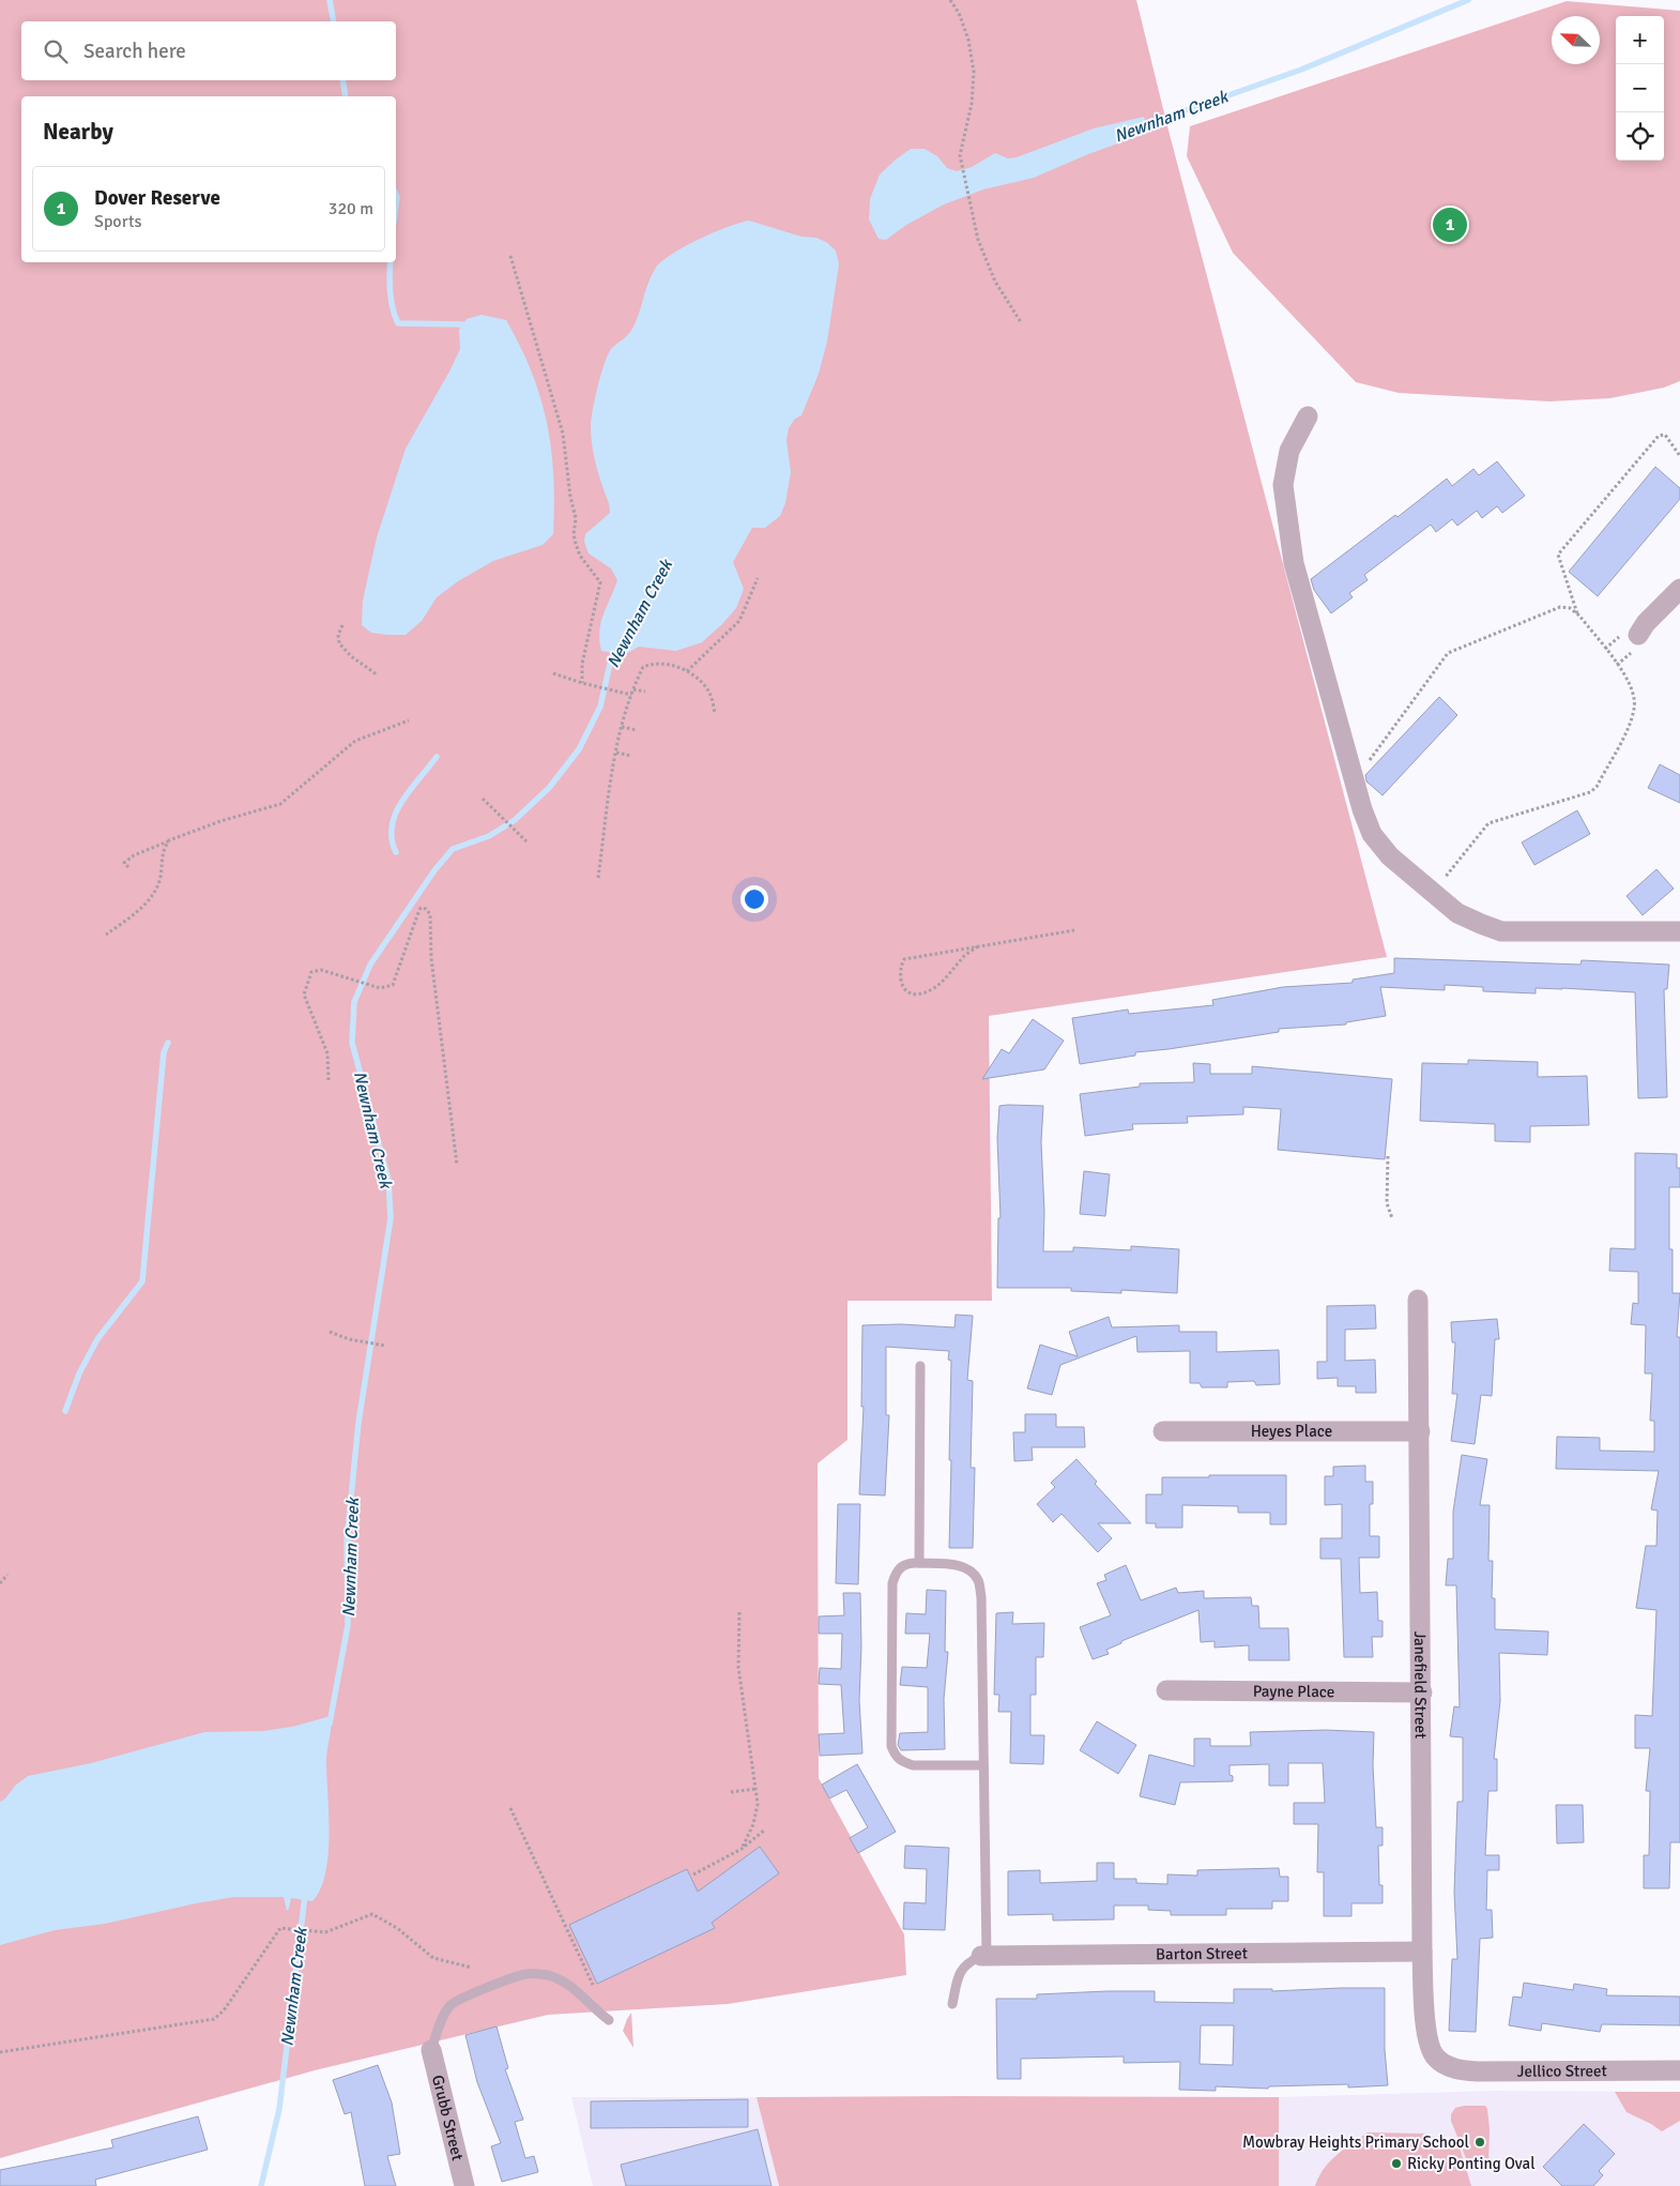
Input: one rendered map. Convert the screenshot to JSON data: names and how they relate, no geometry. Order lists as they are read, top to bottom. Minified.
{"streets":{"street":["Heyes Place","Janefield Street","Payne Place","Barton Street","Jellico Street","Grubb Street"]},"crossings":[["Heyes Place","Janefield Street"],["Janefield Street","Payne Place"],["Janefield Street","Barton Street"],["Janefield Street","Jellico Street"]],"water":["Newnham Creek"],"places":["Mowbray Heights Primary School","Ricky Ponting Oval"],"north":"top left","page":{"map_buttons":["+","−"],"search":"Search here","heading":"Nearby","list":[{"mark":"1","name":"Dover Reserve","note":"Sports","value":"320 m"}],"pins":"1"}}
